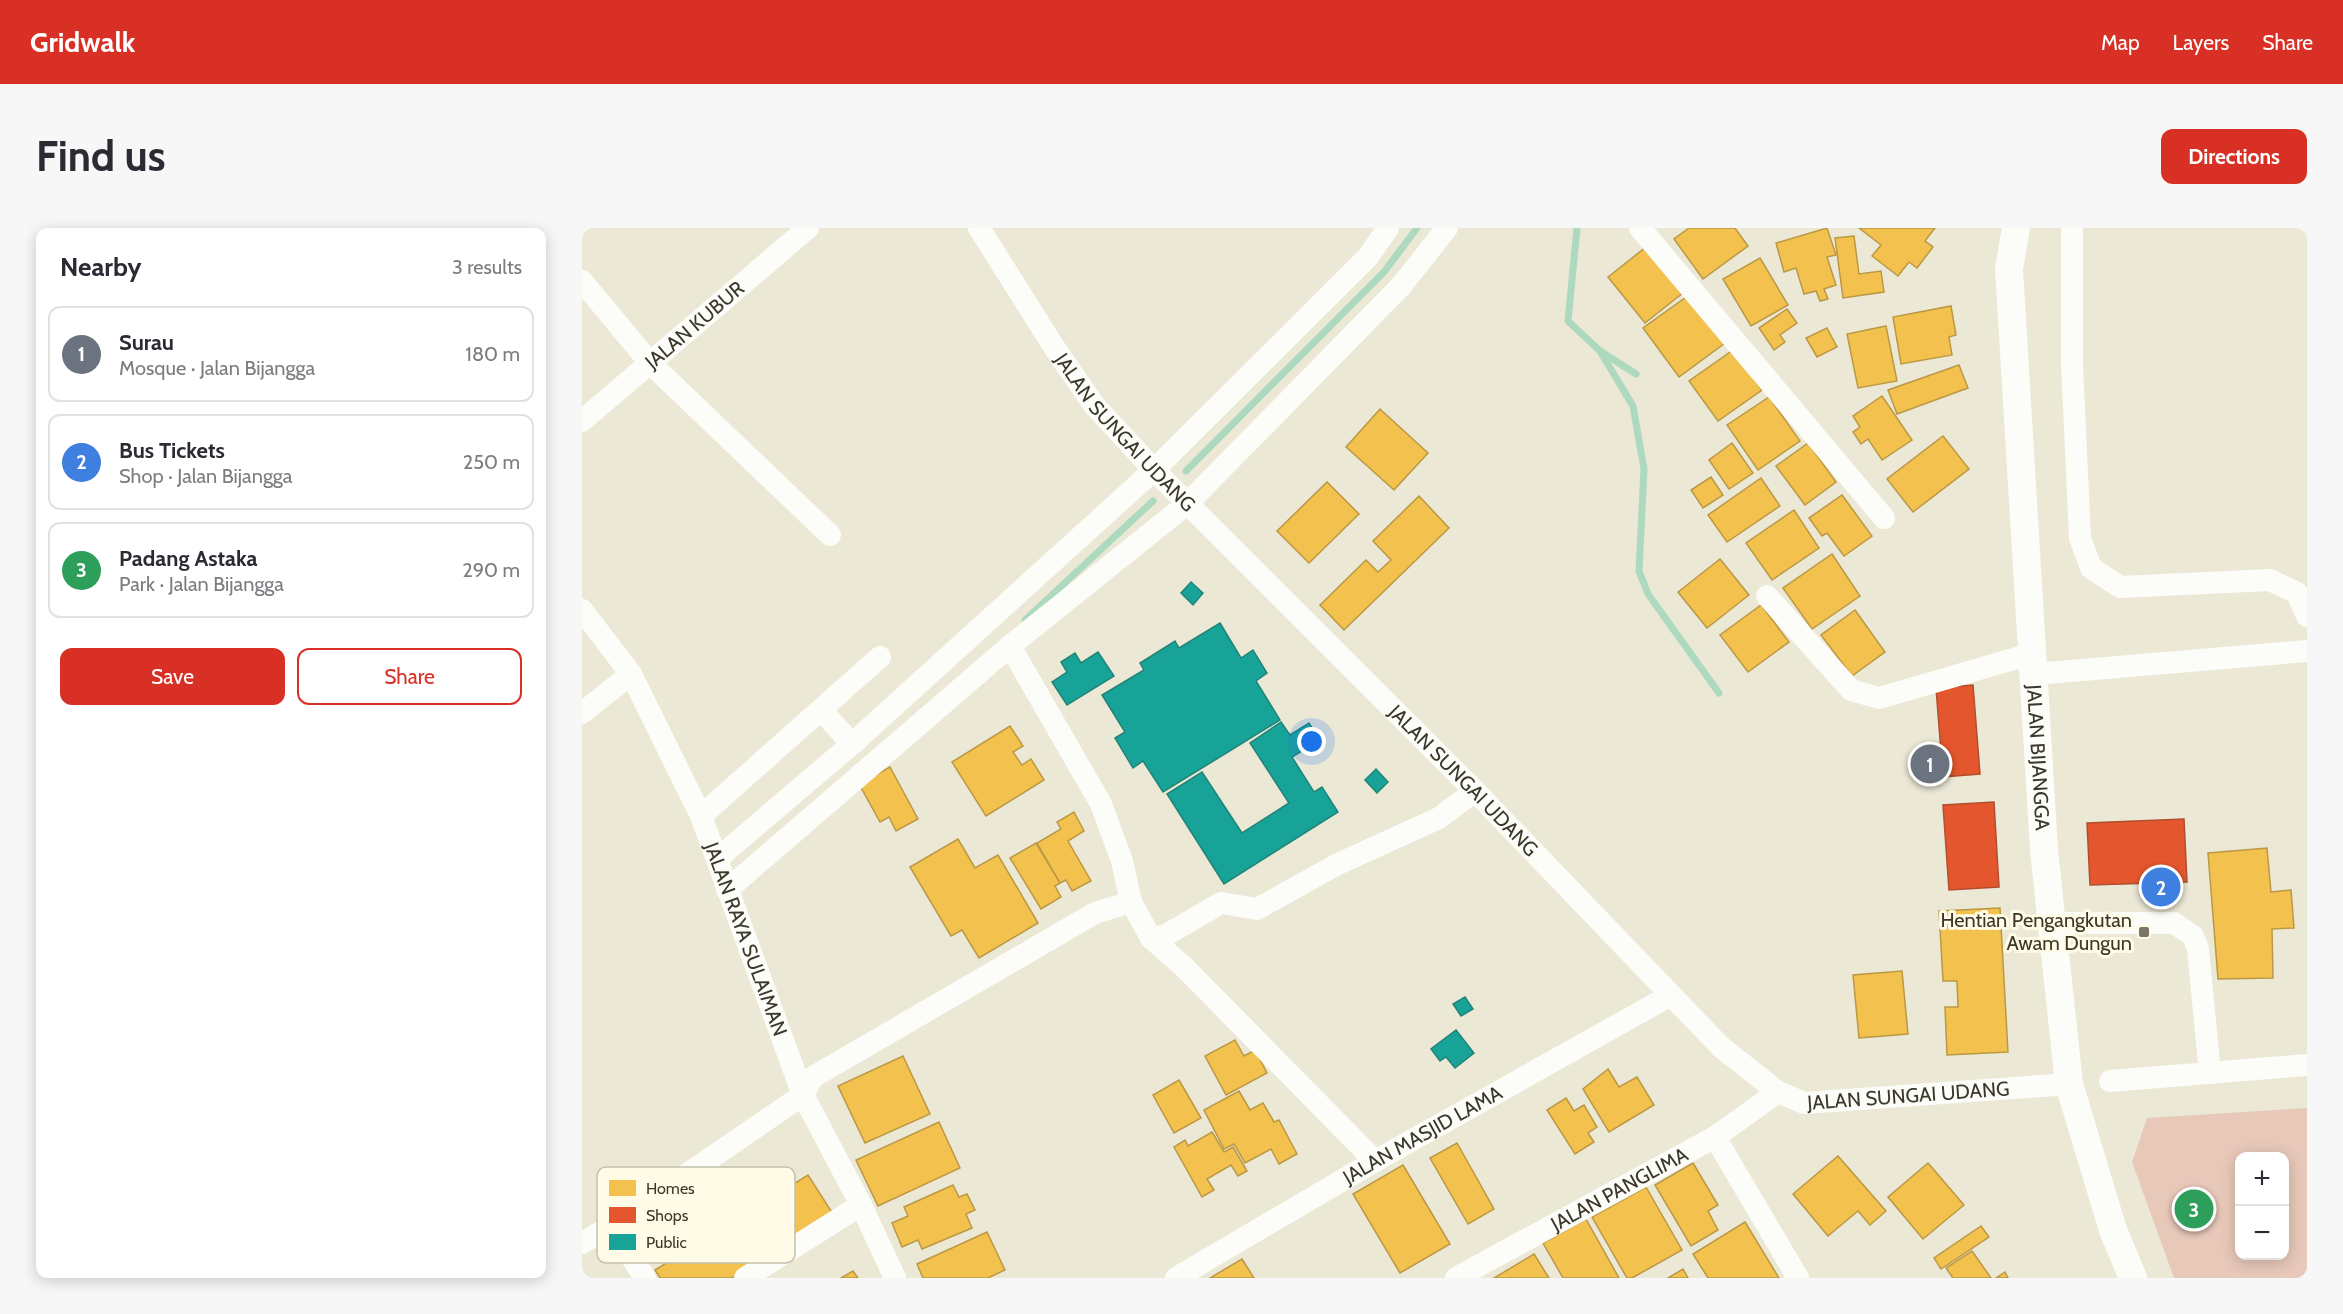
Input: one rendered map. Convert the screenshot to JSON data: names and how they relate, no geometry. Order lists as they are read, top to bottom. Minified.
{"streets":{"main road":["JALAN BIJANGGA"],"street":["JALAN KUBUR","JALAN SUNGAI UDANG","JALAN RAYA SULAIMAN","JALAN MASJID LAMA","JALAN PANGLIMA"]},"crossings":[["JALAN SUNGAI UDANG","JALAN BIJANGGA"],["JALAN SUNGAI UDANG","JALAN MASJID LAMA"],["JALAN SUNGAI UDANG","JALAN PANGLIMA"]],"places":{"transit":["Hentian Pengangkutan Awam Dungun"]},"legend":["Homes","Shops","Public"],"page":{"header":"Gridwalk","nav":["Map","Layers","Share"],"buttons":["Directions",["Save","Share"]],"title":"Find us","heading":["Nearby","3 results"],"list":[{"mark":"1","name":"Surau","note":"Mosque · Jalan Bijangga","value":"180 m"},{"mark":"2","name":"Bus Tickets","note":"Shop · Jalan Bijangga","value":"250 m"},{"mark":"3","name":"Padang Astaka","note":"Park · Jalan Bijangga","value":"290 m"}],"pins":["1","2","3"],"map_buttons":["+","−"]}}
